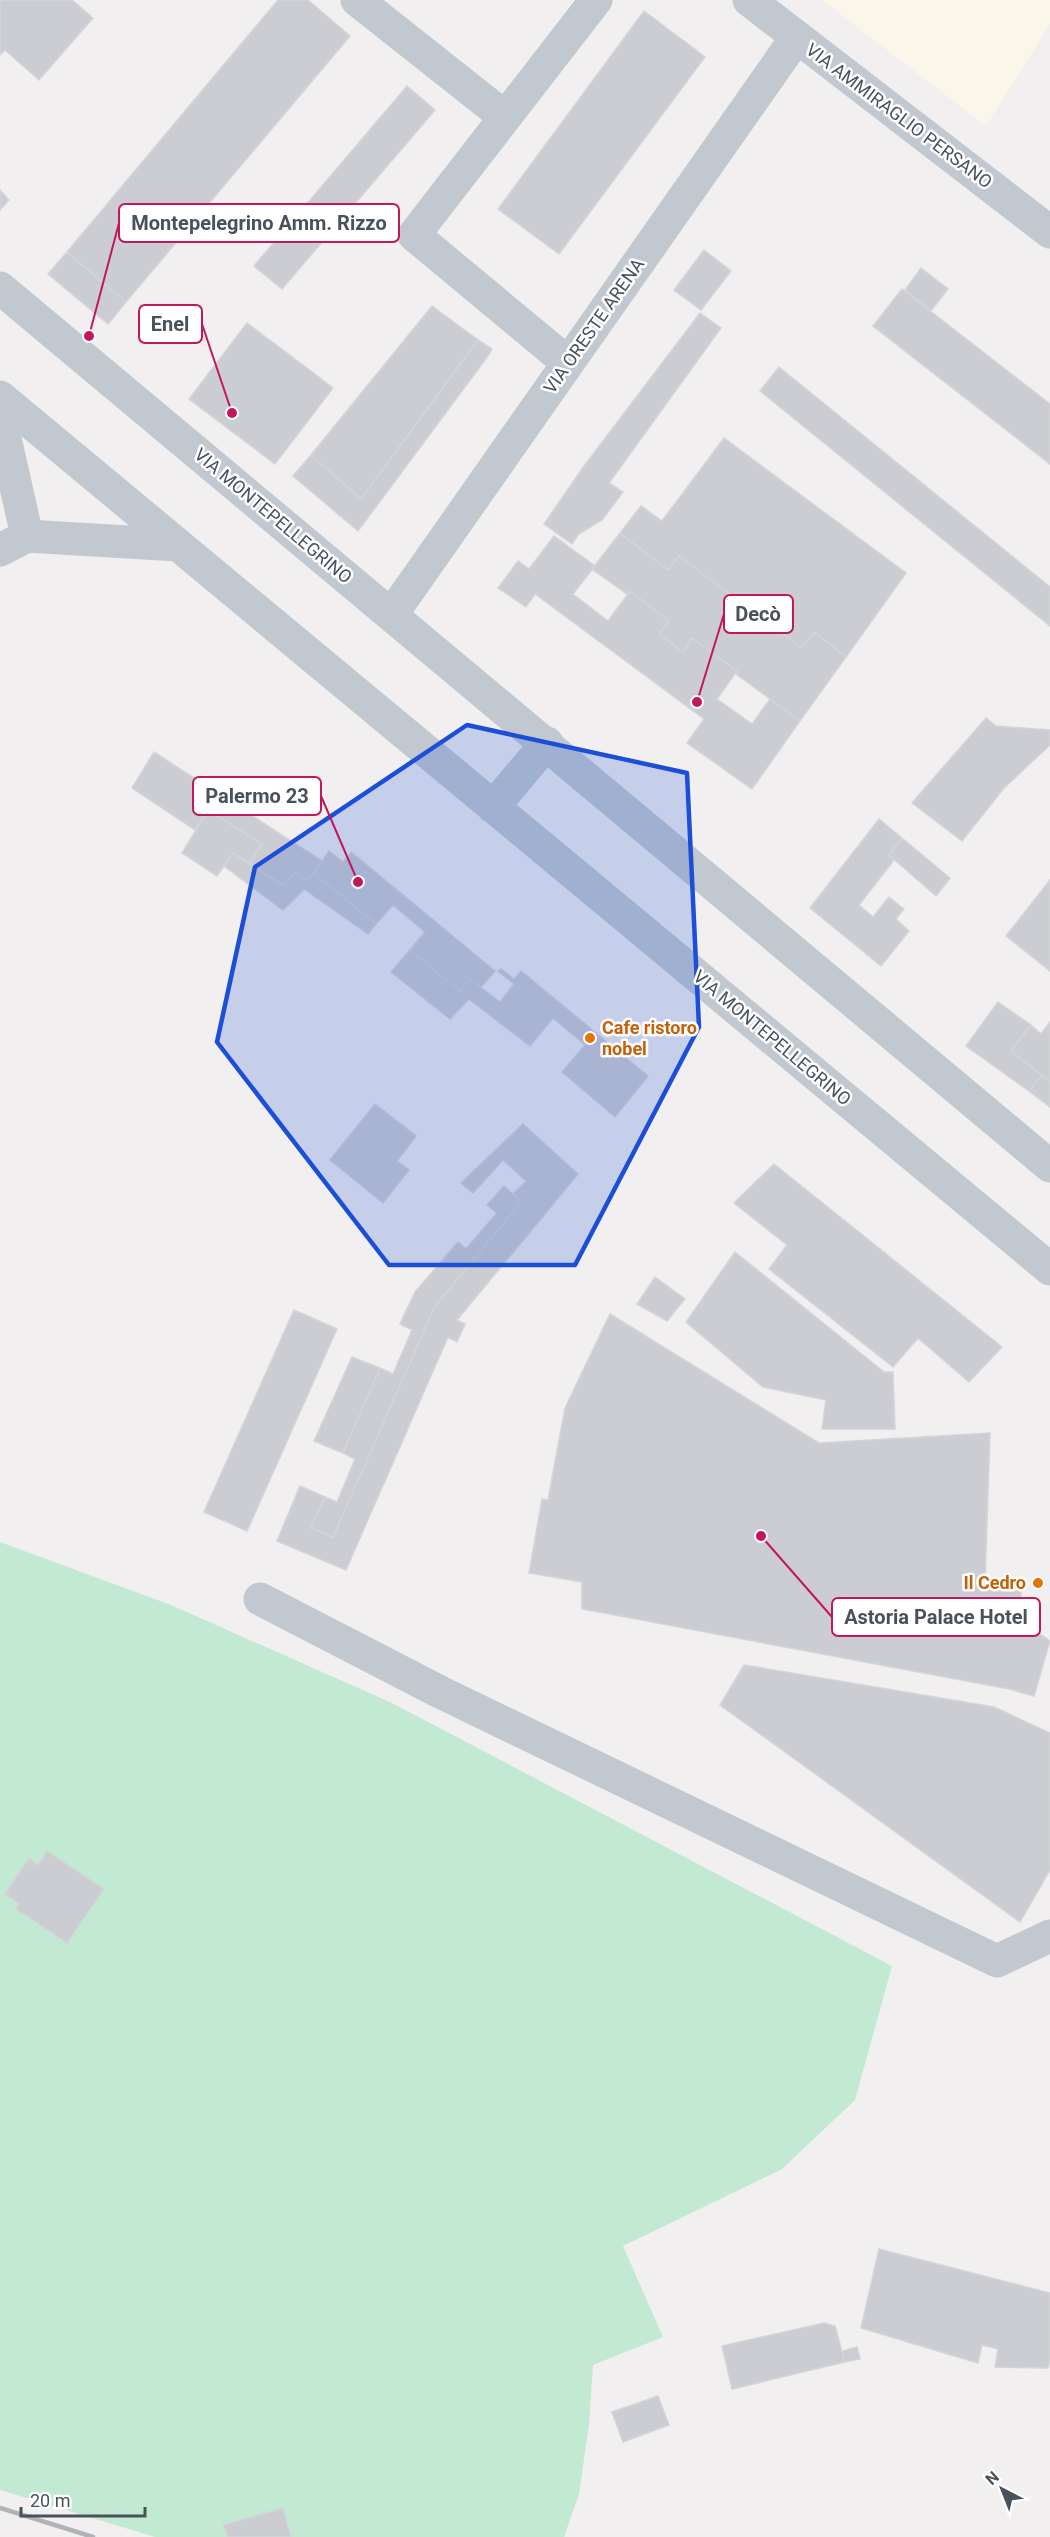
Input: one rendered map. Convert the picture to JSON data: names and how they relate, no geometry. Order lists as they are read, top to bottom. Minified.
{"streets":{"street":["VIA AMMIRAGLIO PERSANO","VIA ORESTE ARENA","VIA MONTEPELLEGRINO"]},"crossings":[["VIA AMMIRAGLIO PERSANO","VIA ORESTE ARENA"],["VIA ORESTE ARENA","VIA MONTEPELLEGRINO"]],"places":["Montepelegrino Amm. Rizzo","Enel","Decò","Palermo 23","Cafe ristoro nobel","Astoria Palace Hotel","Il Cedro"],"scale_bar":"20 m","north":"top left"}
